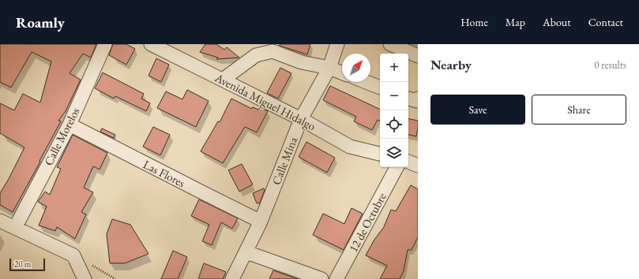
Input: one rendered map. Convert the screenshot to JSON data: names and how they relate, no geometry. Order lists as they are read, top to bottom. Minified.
{"streets":{"street":["Avenida Miguel Hidalgo","Calle Morelos","Calle Mina","Las Flores","12 de Octubre"]},"crossings":[["Avenida Miguel Hidalgo","Calle Mina"],["Calle Morelos","Las Flores"],["Calle Mina","Las Flores"]],"scale_bar":"20 m","north":"top right","page":{"header":"Roamly","nav":["Home","Map","About","Contact"],"heading":["Nearby","0 results"],"map_buttons":["+","−"],"buttons":["Save","Share"],"scale":"20 m"}}
